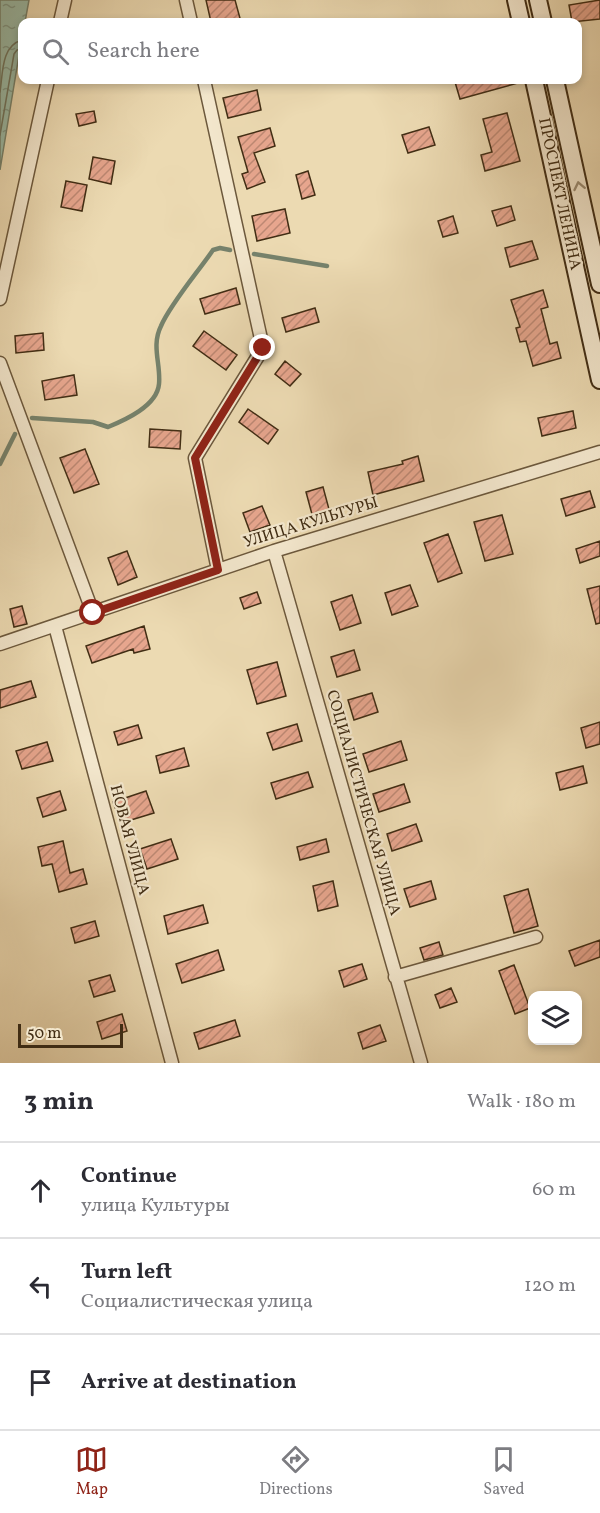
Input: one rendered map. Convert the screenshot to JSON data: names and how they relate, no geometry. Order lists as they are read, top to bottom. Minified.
{"streets":{"main road":["ПРОСПЕКТ ЛЕНИНА"],"street":["УЛИЦА КУЛЬТУРЫ","СОЦИАЛИСТИЧЕСКАЯ УЛИЦА","НОВАЯ УЛИЦА"]},"crossings":[["УЛИЦА КУЛЬТУРЫ","СОЦИАЛИСТИЧЕСКАЯ УЛИЦА"],["УЛИЦА КУЛЬТУРЫ","НОВАЯ УЛИЦА"]],"scale_bar":"50 m","page":{"search":"Search here","scale":"50 m","heading":["3 min","Walk · 180 m"],"list":[["Continue","улица Культуры","60 m"],["Turn left","Социалистическая улица","120 m"],"Arrive at destination"],"nav":["Map","Directions","Saved"]}}
